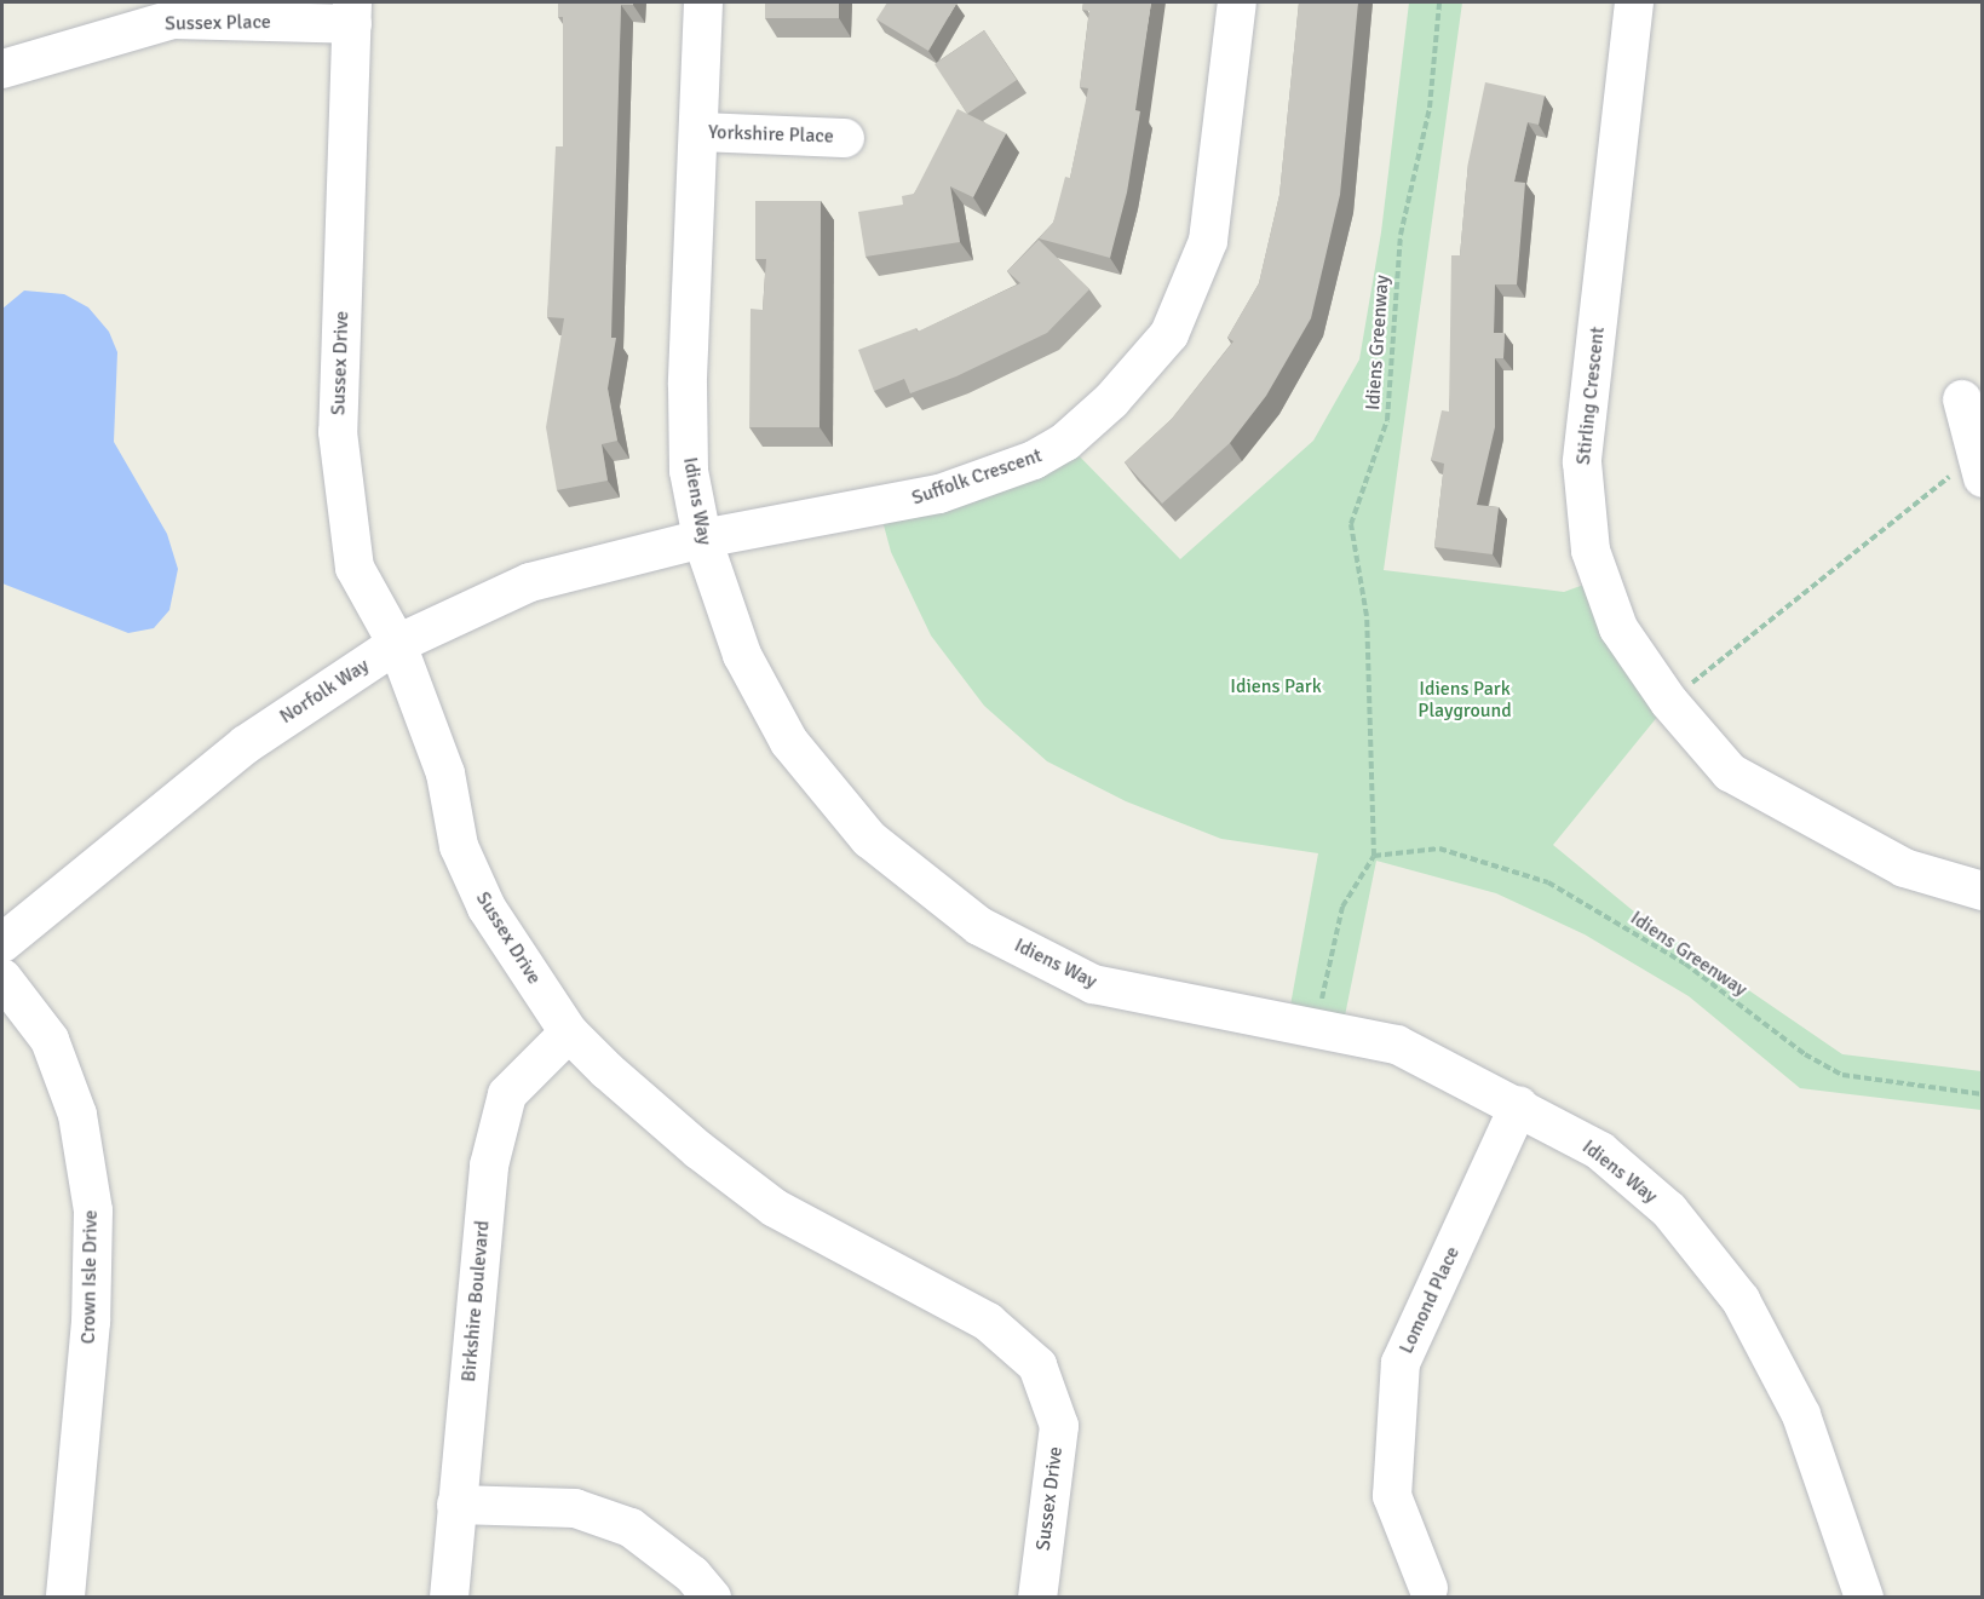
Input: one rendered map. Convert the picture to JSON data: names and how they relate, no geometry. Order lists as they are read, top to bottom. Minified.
{"streets":{"street":["Sussex Place","Yorkshire Place","Sussex Drive","Stirling Crescent","Suffolk Crescent","Idiens Way","Norfolk Way","Crown Isle Drive","Lomond Place","Birkshire Boulevard"],"path":["Idiens Greenway"]},"crossings":[["Sussex Place","Sussex Drive"],["Yorkshire Place","Idiens Way"],["Sussex Drive","Norfolk Way"],["Sussex Drive","Birkshire Boulevard"],["Suffolk Crescent","Idiens Way"],["Suffolk Crescent","Norfolk Way"],["Idiens Way","Norfolk Way"],["Idiens Way","Lomond Place"]],"parks":["Idiens Park","Idiens Park Playground"]}
